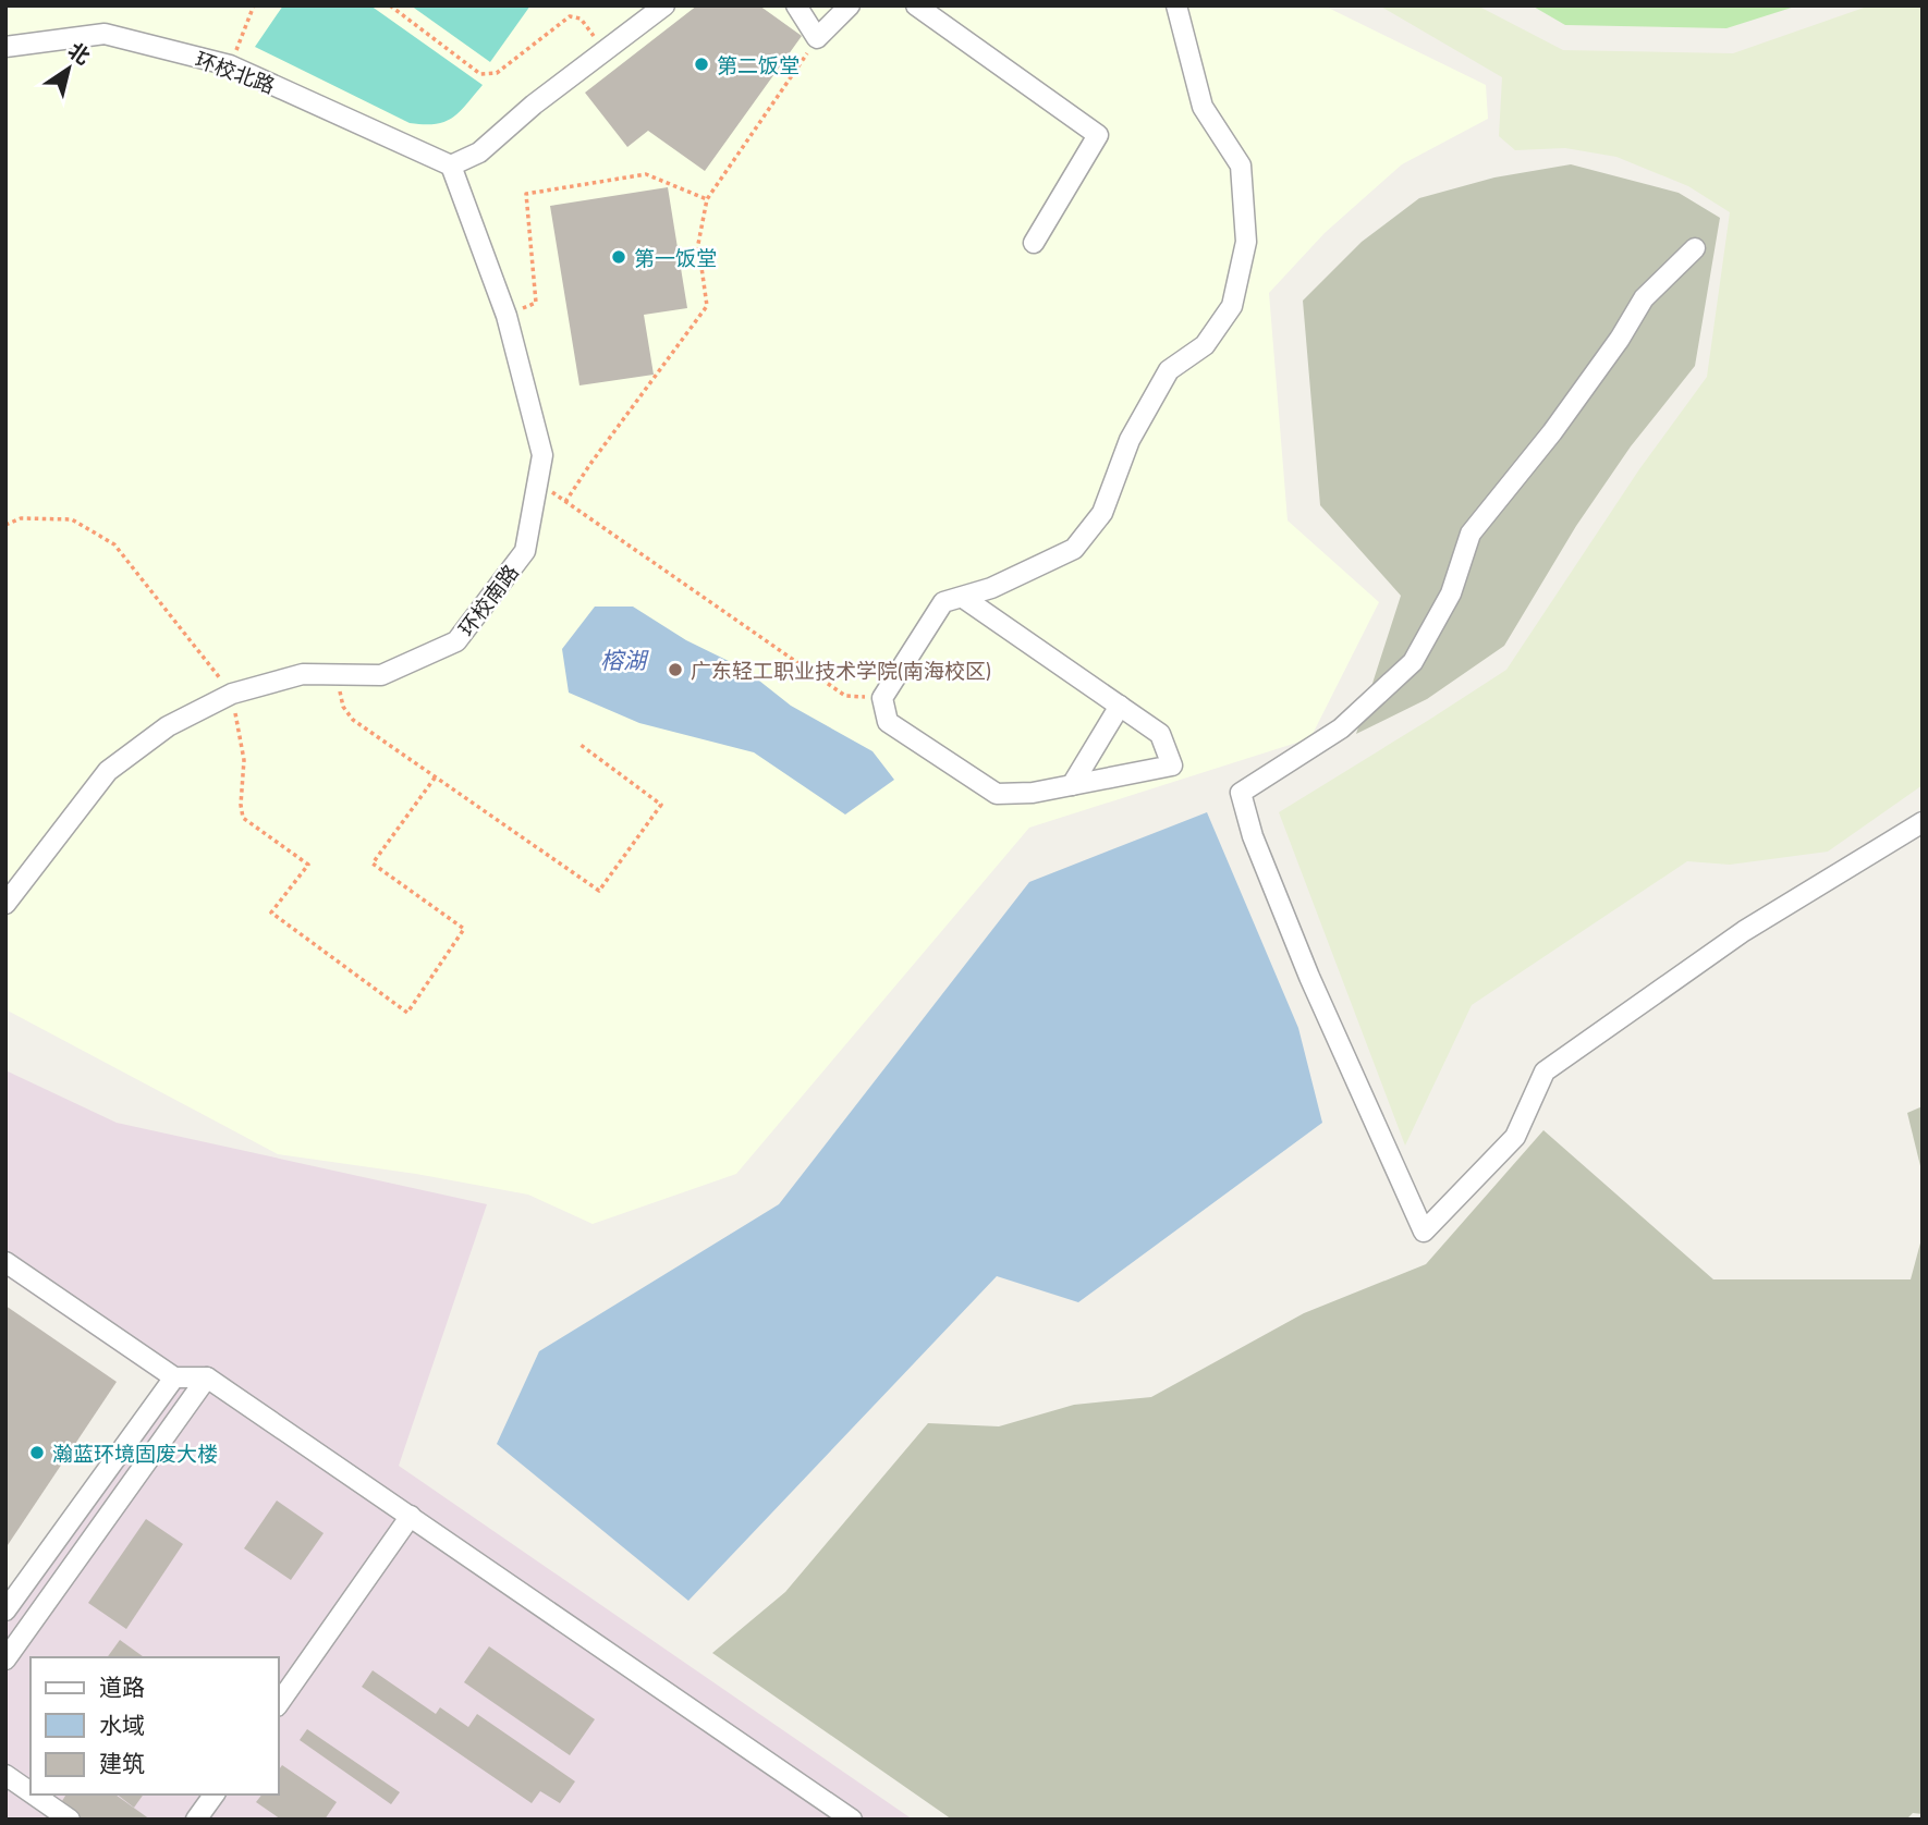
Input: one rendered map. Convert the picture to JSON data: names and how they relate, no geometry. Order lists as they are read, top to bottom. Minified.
{"streets":{"street":["环校北路","环校南路"]},"crossings":[["环校北路","环校南路"]],"water":["榕湖"],"places":["第二饭堂","第一饭堂","广东轻工职业技术学院(南海校区)","瀚蓝环境固废大楼"],"legend":["道路","水域","建筑"],"north":"top right"}
